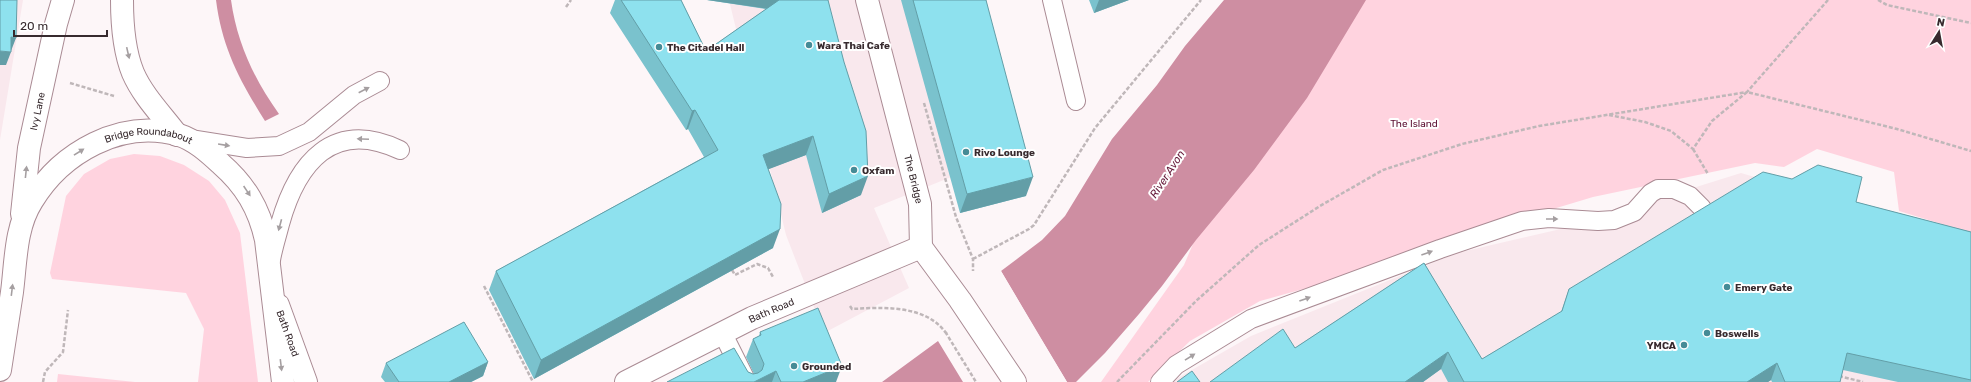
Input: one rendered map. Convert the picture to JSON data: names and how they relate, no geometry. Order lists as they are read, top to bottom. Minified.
{"streets":{"main road":["Ivy Lane","Bridge Roundabout","The Bridge","Bath Road"]},"crossings":[["Ivy Lane","Bridge Roundabout"],["Bridge Roundabout","Bath Road"],["The Bridge","Bath Road"]],"one_way":["Ivy Lane"],"water":["River Avon"],"parks":["The Island"],"places":["Wara Thai Cafe","The Citadel Hall","Rivo Lounge","Oxfam","Emery Gate","Boswells","YMCA","Grounded"],"scale_bar":"20 m","north":"top"}
